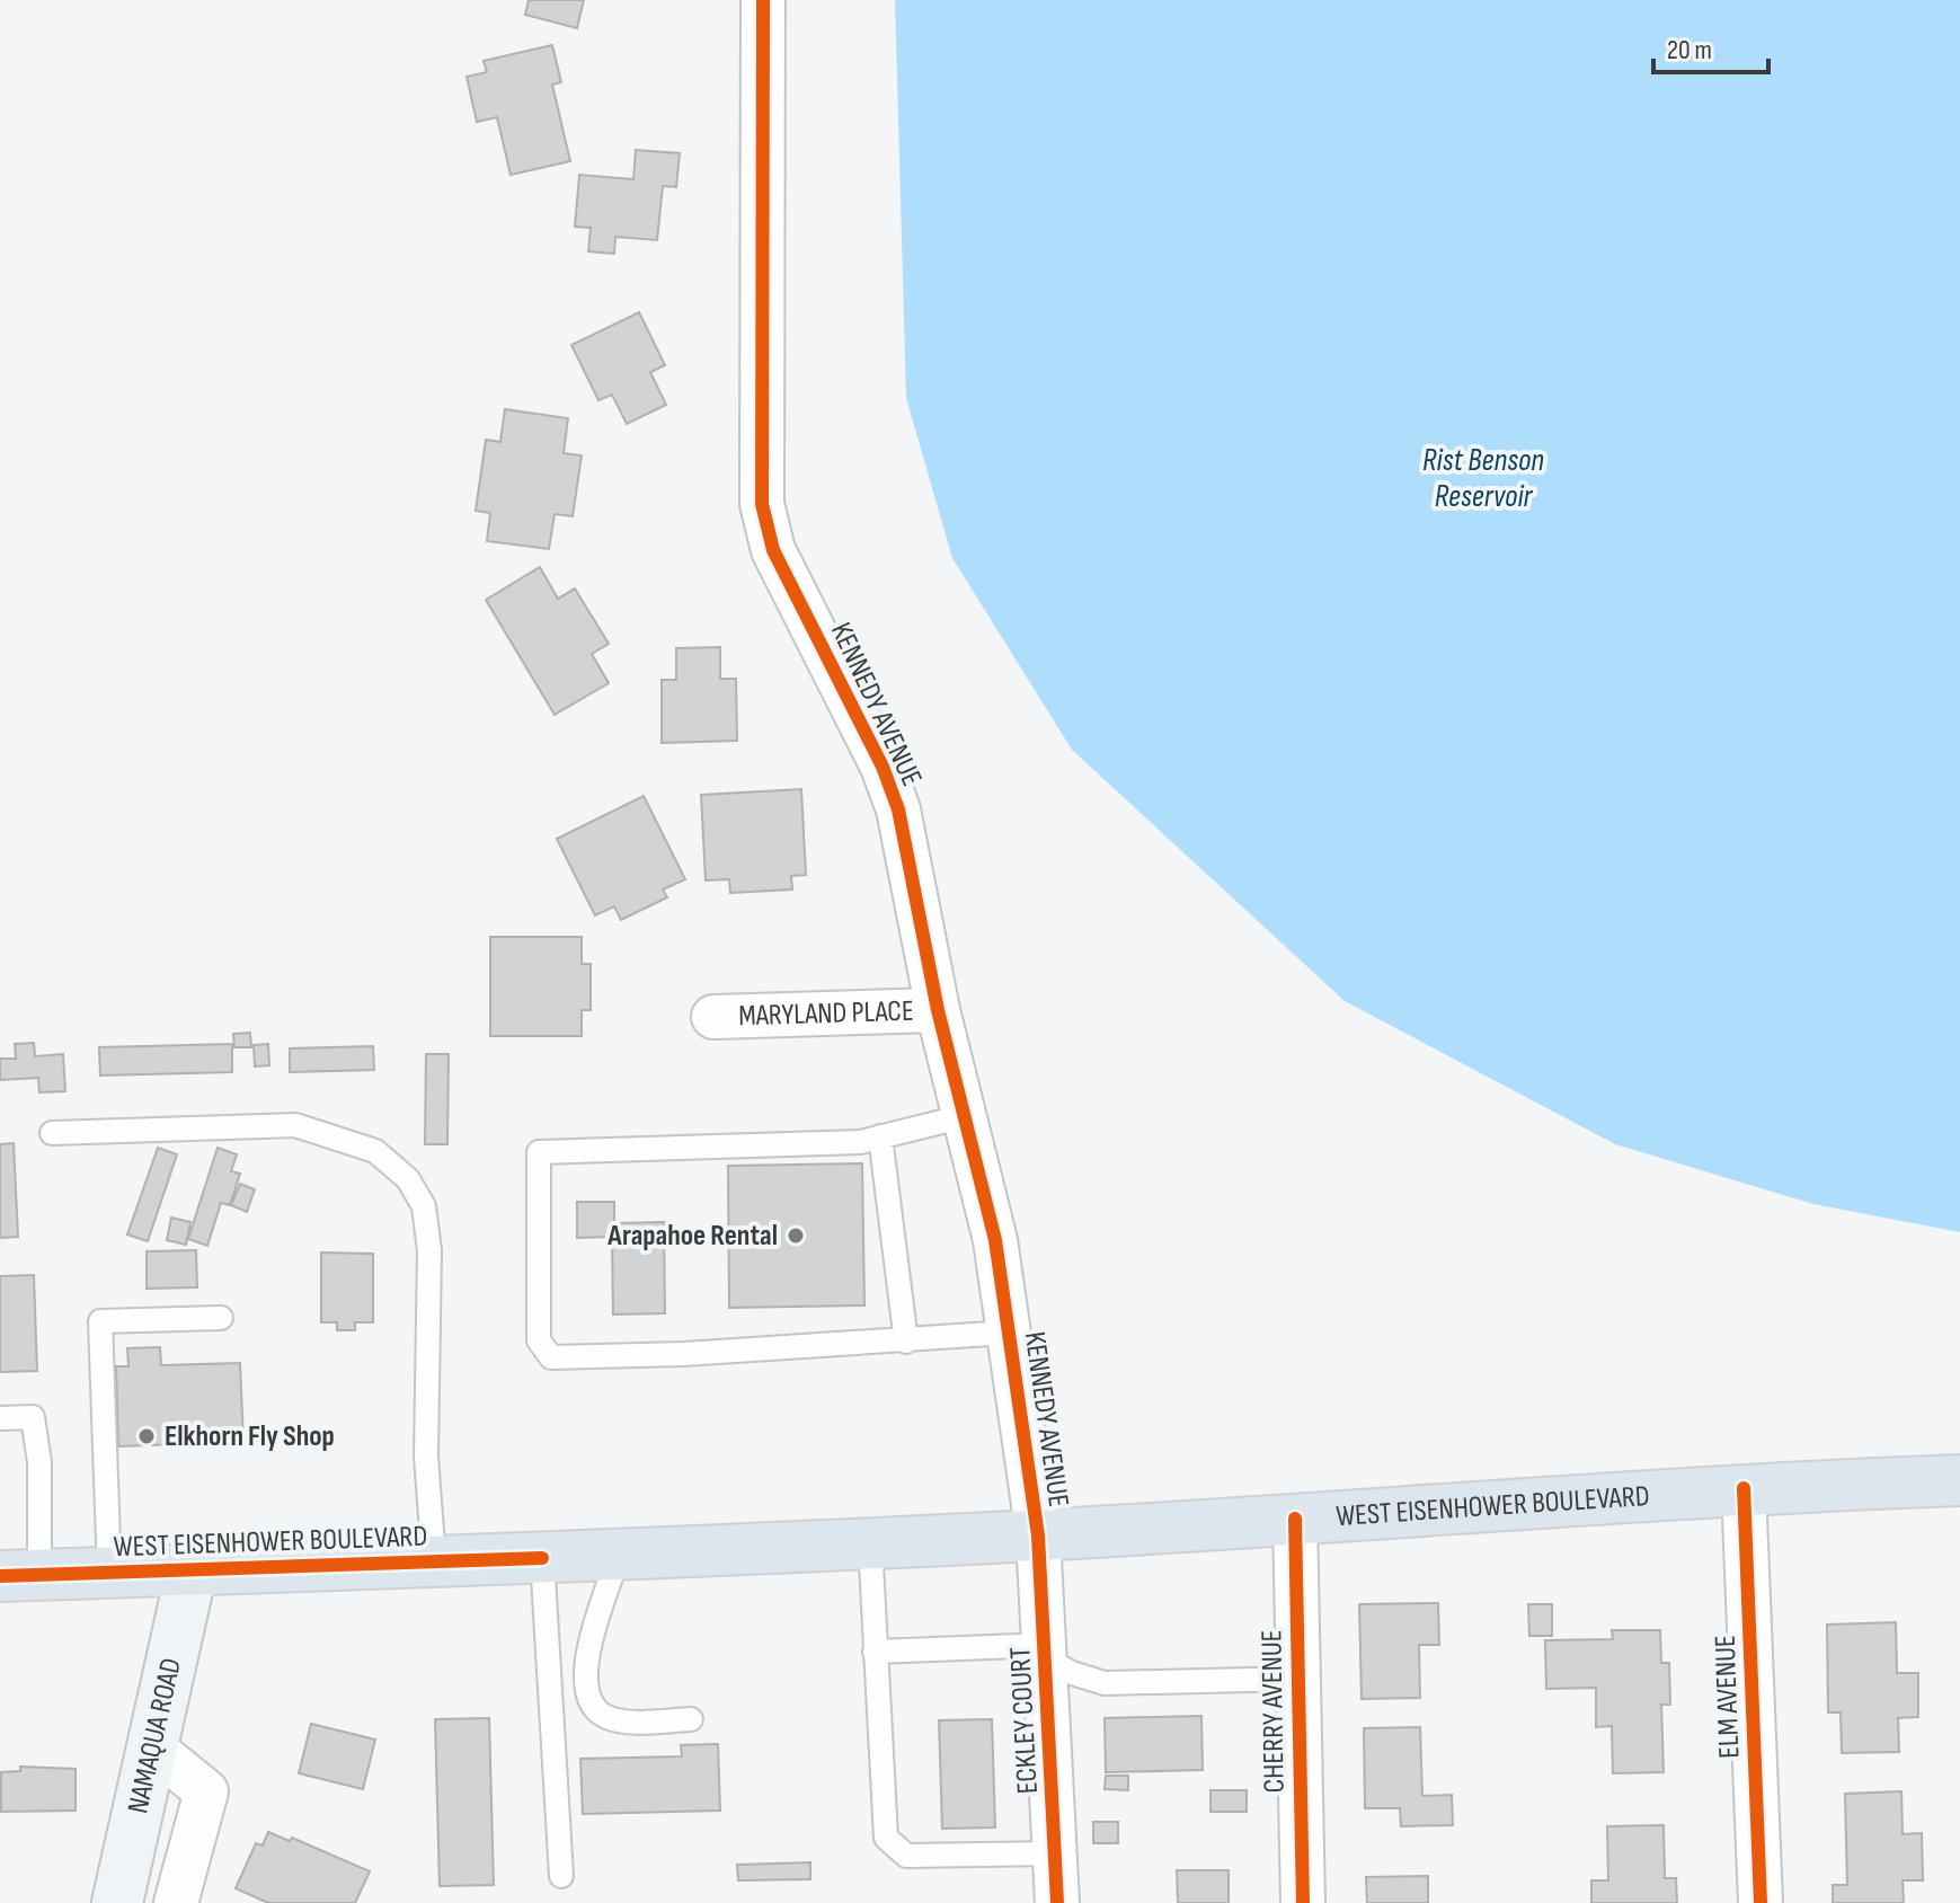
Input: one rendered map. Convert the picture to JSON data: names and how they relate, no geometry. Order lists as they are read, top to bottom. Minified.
{"streets":{"highway":["WEST EISENHOWER BOULEVARD"],"main road":["NAMAQUA ROAD"],"street":["KENNEDY AVENUE","MARYLAND PLACE","ELM AVENUE","CHERRY AVENUE","ECKLEY COURT"]},"crossings":[["KENNEDY AVENUE","MARYLAND PLACE"],["KENNEDY AVENUE","WEST EISENHOWER BOULEVARD"],["KENNEDY AVENUE","ECKLEY COURT"],["WEST EISENHOWER BOULEVARD","ELM AVENUE"],["WEST EISENHOWER BOULEVARD","CHERRY AVENUE"],["WEST EISENHOWER BOULEVARD","ECKLEY COURT"],["WEST EISENHOWER BOULEVARD","NAMAQUA ROAD"]],"water":["Rist Benson Reservoir"],"places":["Arapahoe Rental","Elkhorn Fly Shop"],"scale_bar":"20 m"}
